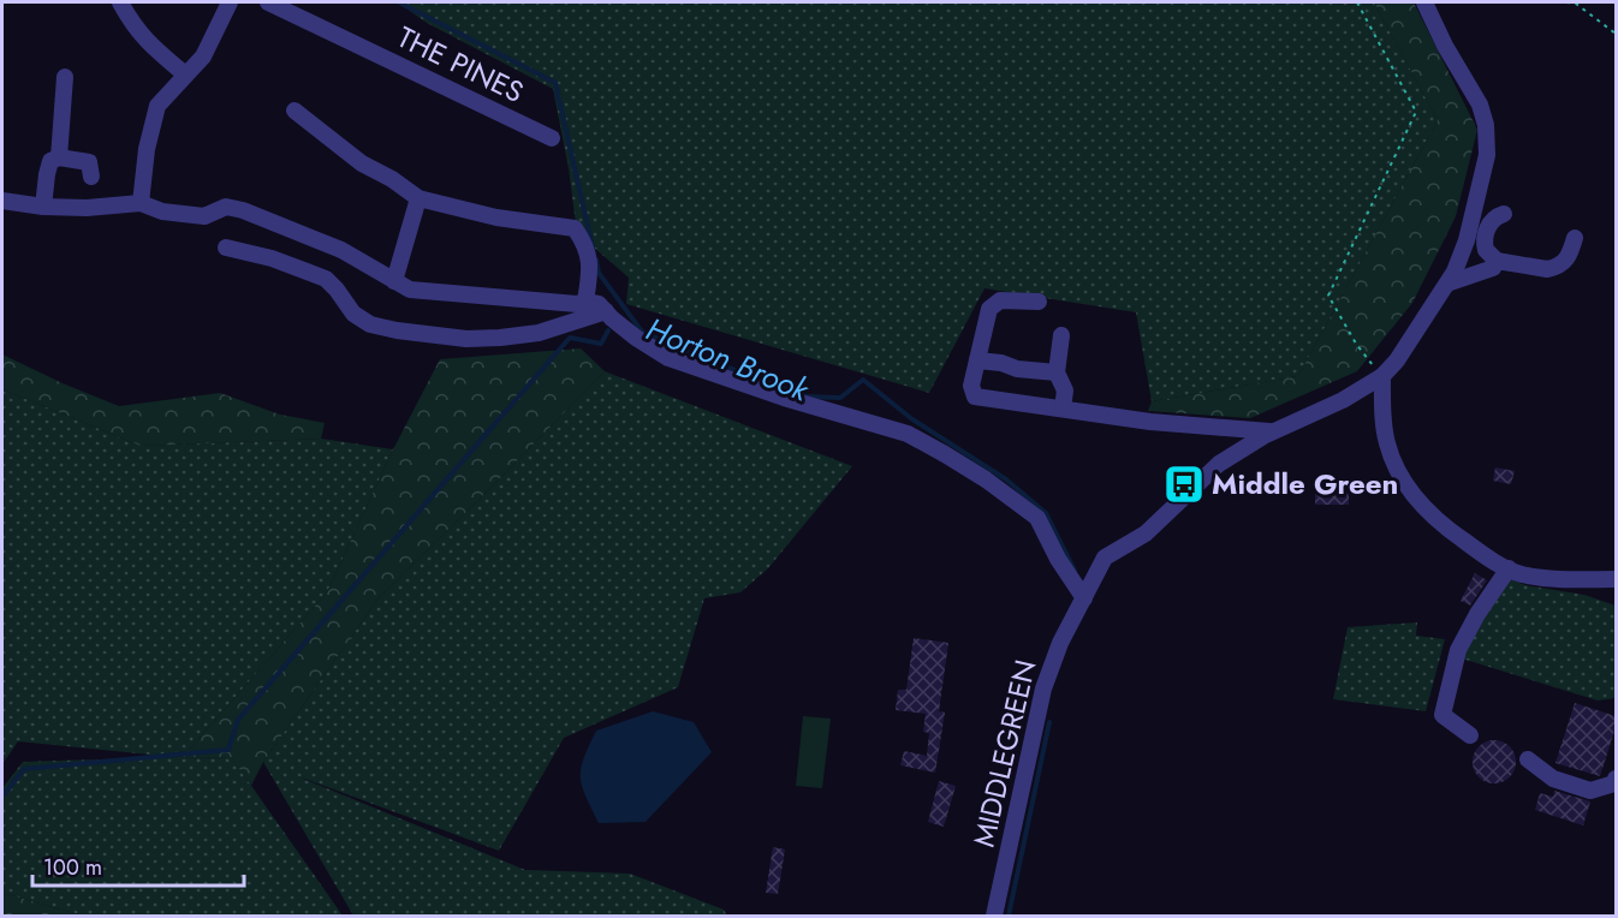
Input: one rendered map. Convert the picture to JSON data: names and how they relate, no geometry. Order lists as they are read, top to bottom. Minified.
{"streets":{"street":["THE PINES","MIDDLEGREEN"]},"water":["Horton Brook"],"places":{"bus stop":["Middle Green"]},"scale_bar":"100 m"}
